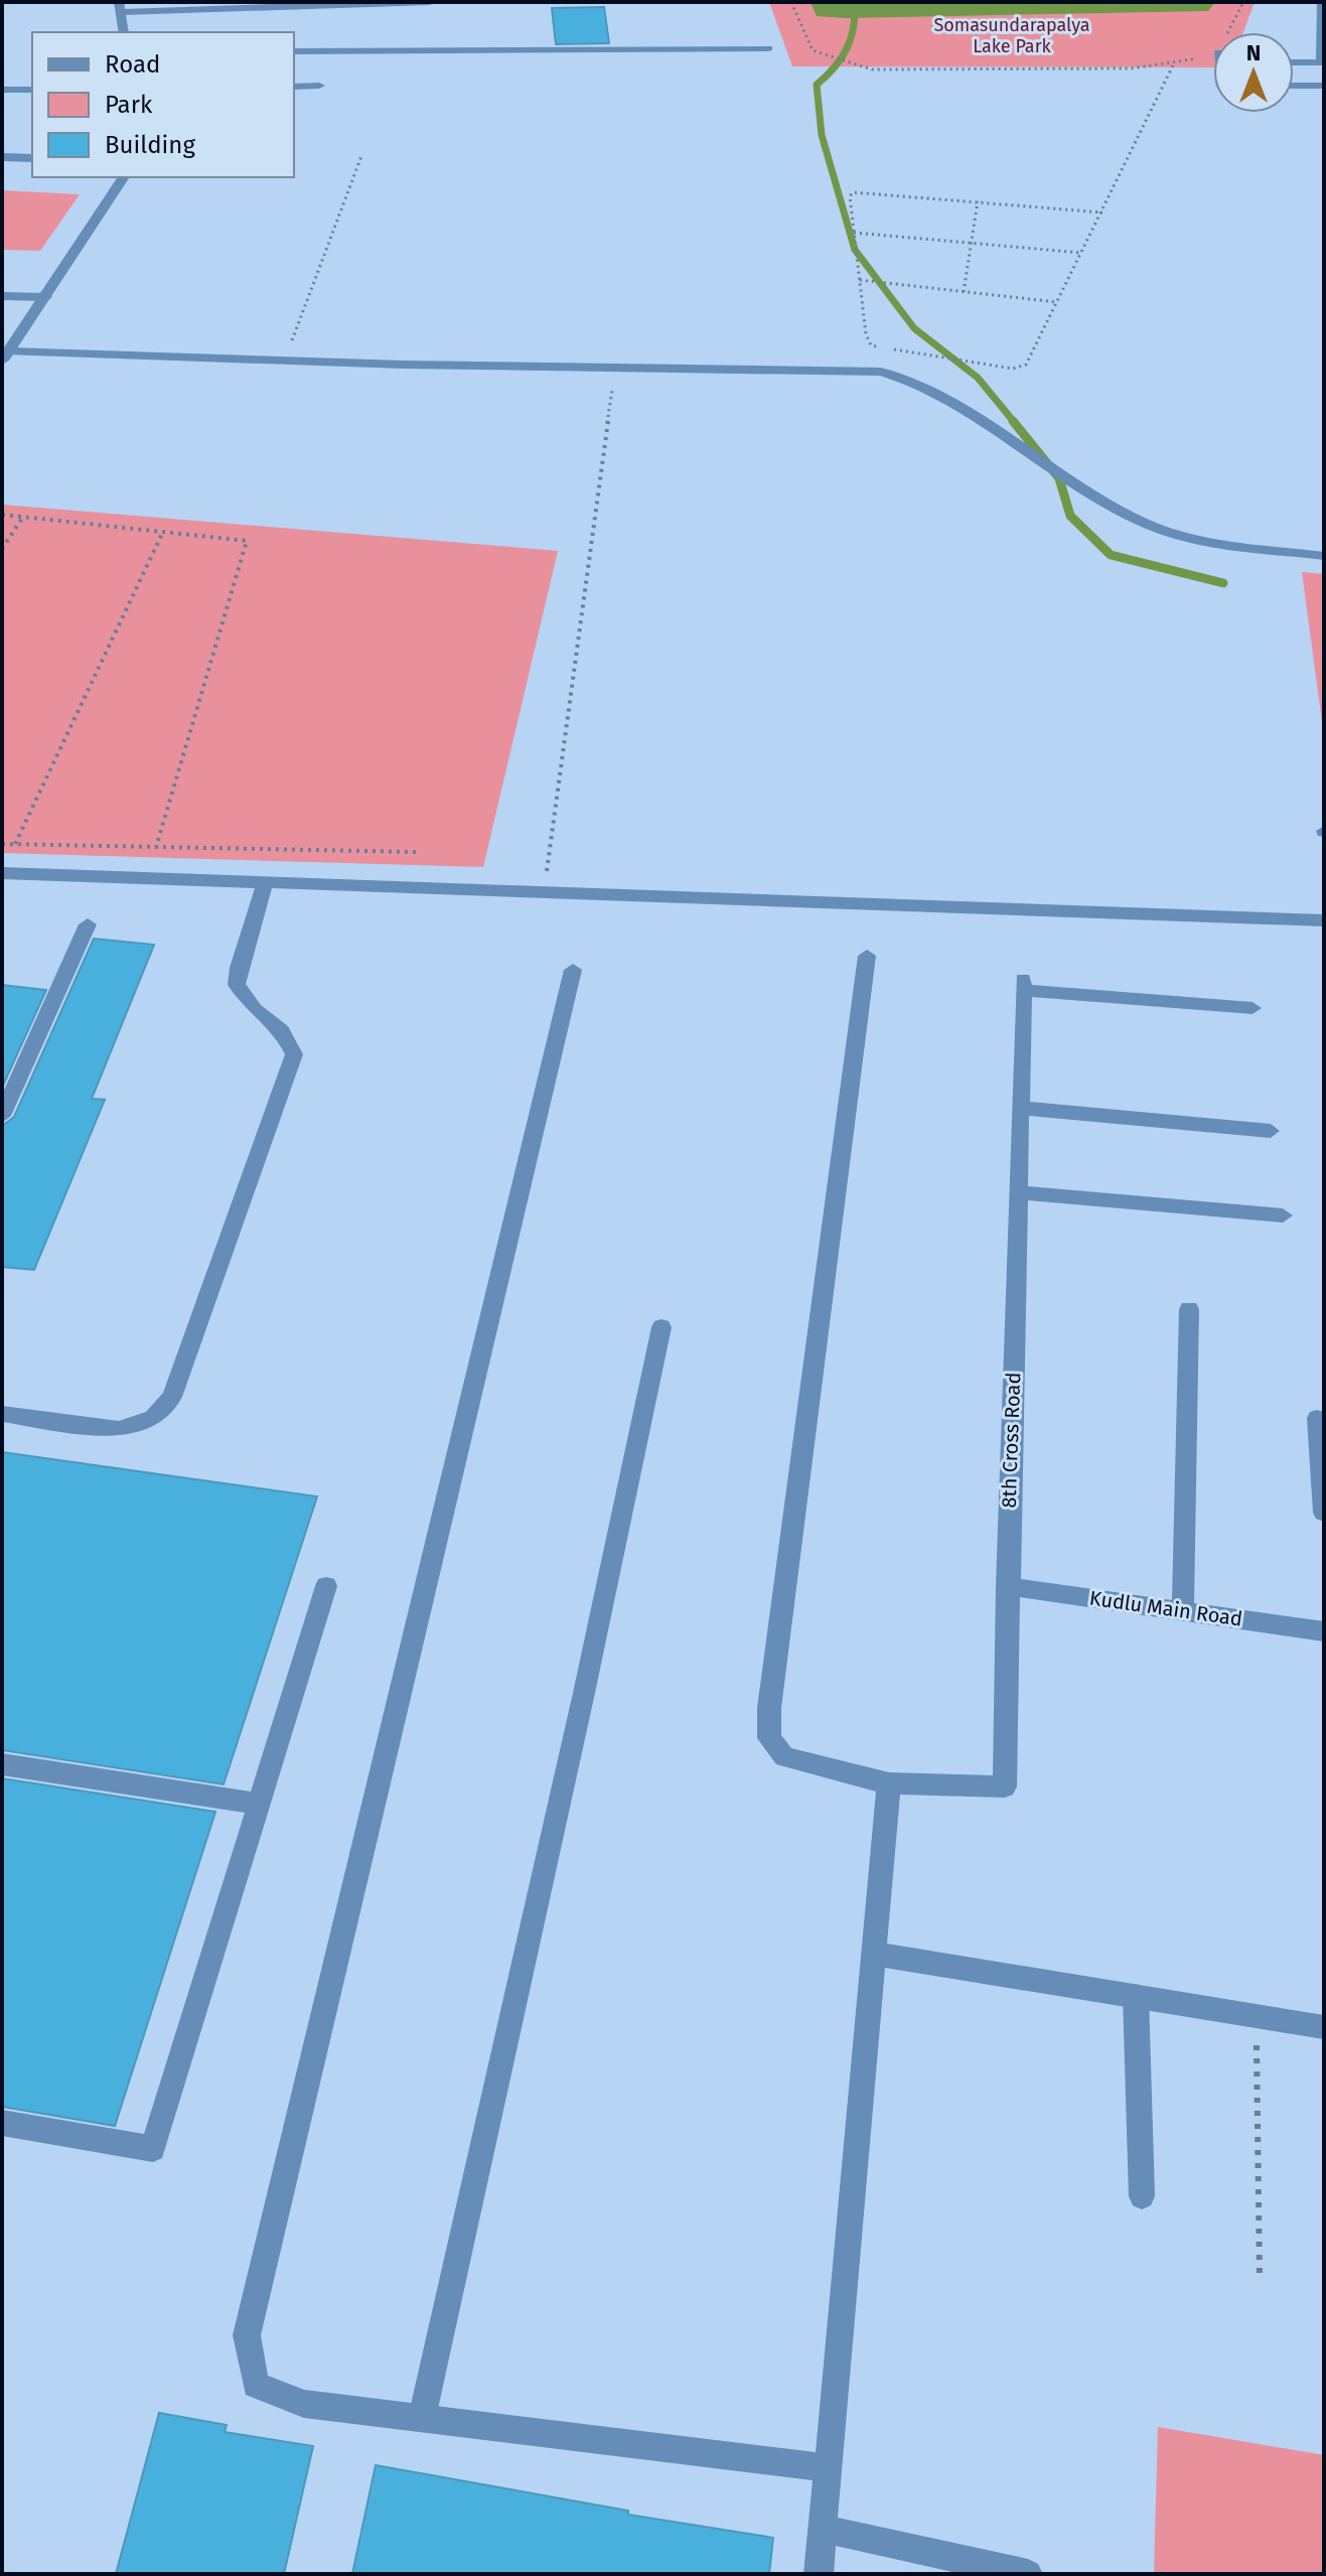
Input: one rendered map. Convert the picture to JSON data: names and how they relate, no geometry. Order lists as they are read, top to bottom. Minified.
{"streets":{"street":["8th Cross Road","Kudlu Main Road"]},"crossings":[["8th Cross Road","Kudlu Main Road"]],"parks":["Somasundarapalya Lake Park"],"legend":["Road","Park","Building"],"north":"top"}
